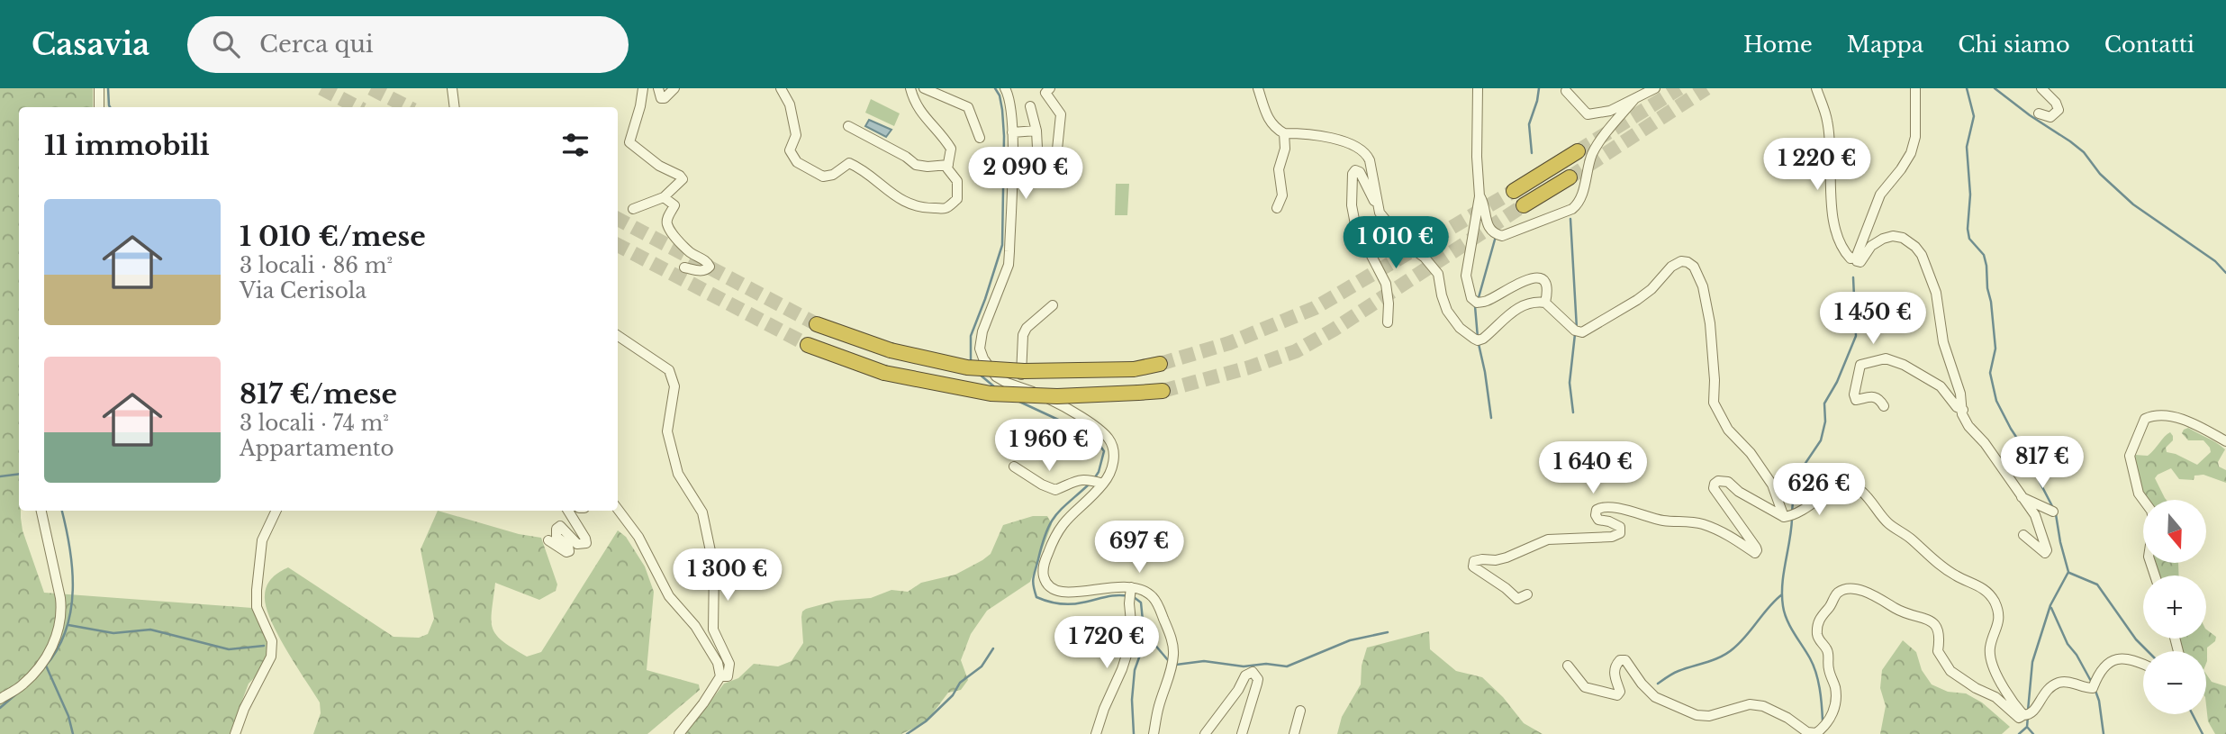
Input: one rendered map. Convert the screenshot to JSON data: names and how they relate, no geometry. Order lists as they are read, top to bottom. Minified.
{"north":"bottom","page":{"header":"Casavia","search":"Cerca qui","nav":["Home","Mappa","Chi siamo","Contatti"],"heading":"11 immobili","price":["1 220 €","2 090 €","1 010 €","1 450 €","1 960 €","817 €","1 640 €","626 €","697 €","1 300 €","1 720 €"],"list":[{"name":"1 010 €/mese","note":"3 locali · 86 m² · Via Cerisola"},{"name":"817 €/mese","note":"3 locali · 74 m² · Appartamento"}],"map_buttons":["+","−"]}}
